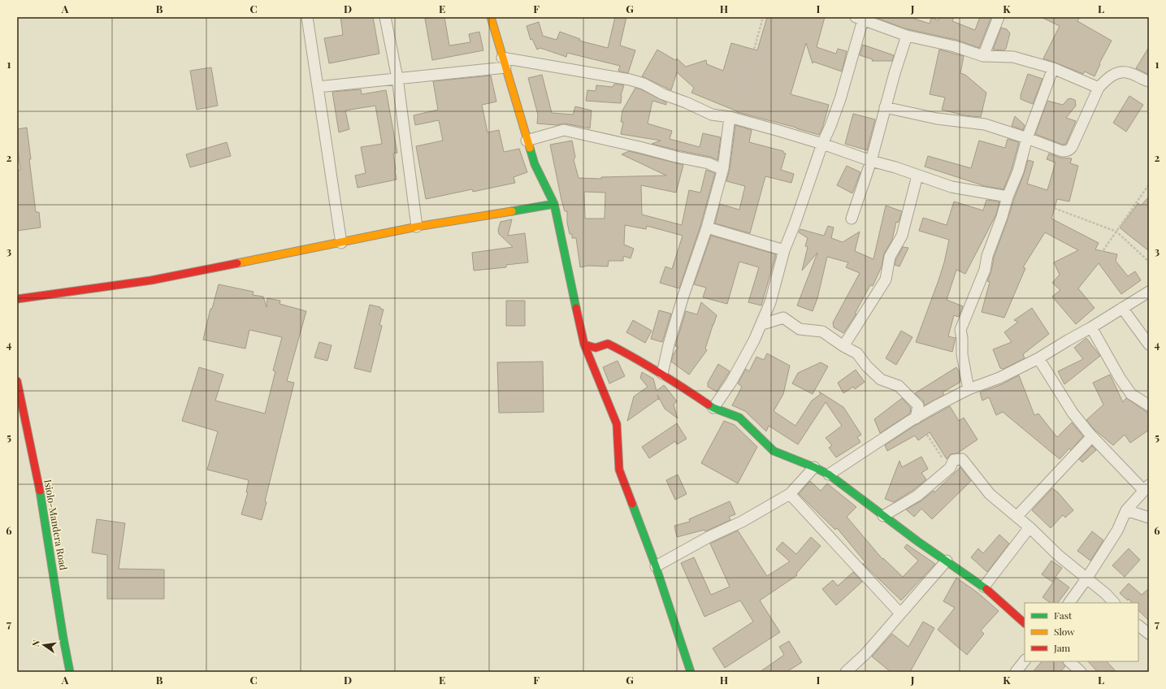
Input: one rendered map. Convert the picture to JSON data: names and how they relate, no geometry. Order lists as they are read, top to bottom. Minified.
{"streets":{"main road":["Isiolo-Mandera Road"]},"legend":["Fast","Slow","Jam"],"north":"left","grid":{"columns":["A","B","C","D","E","F","G","H","I","J","K","L"],"rows":["1","2","3","4","5","6","7"]}}
